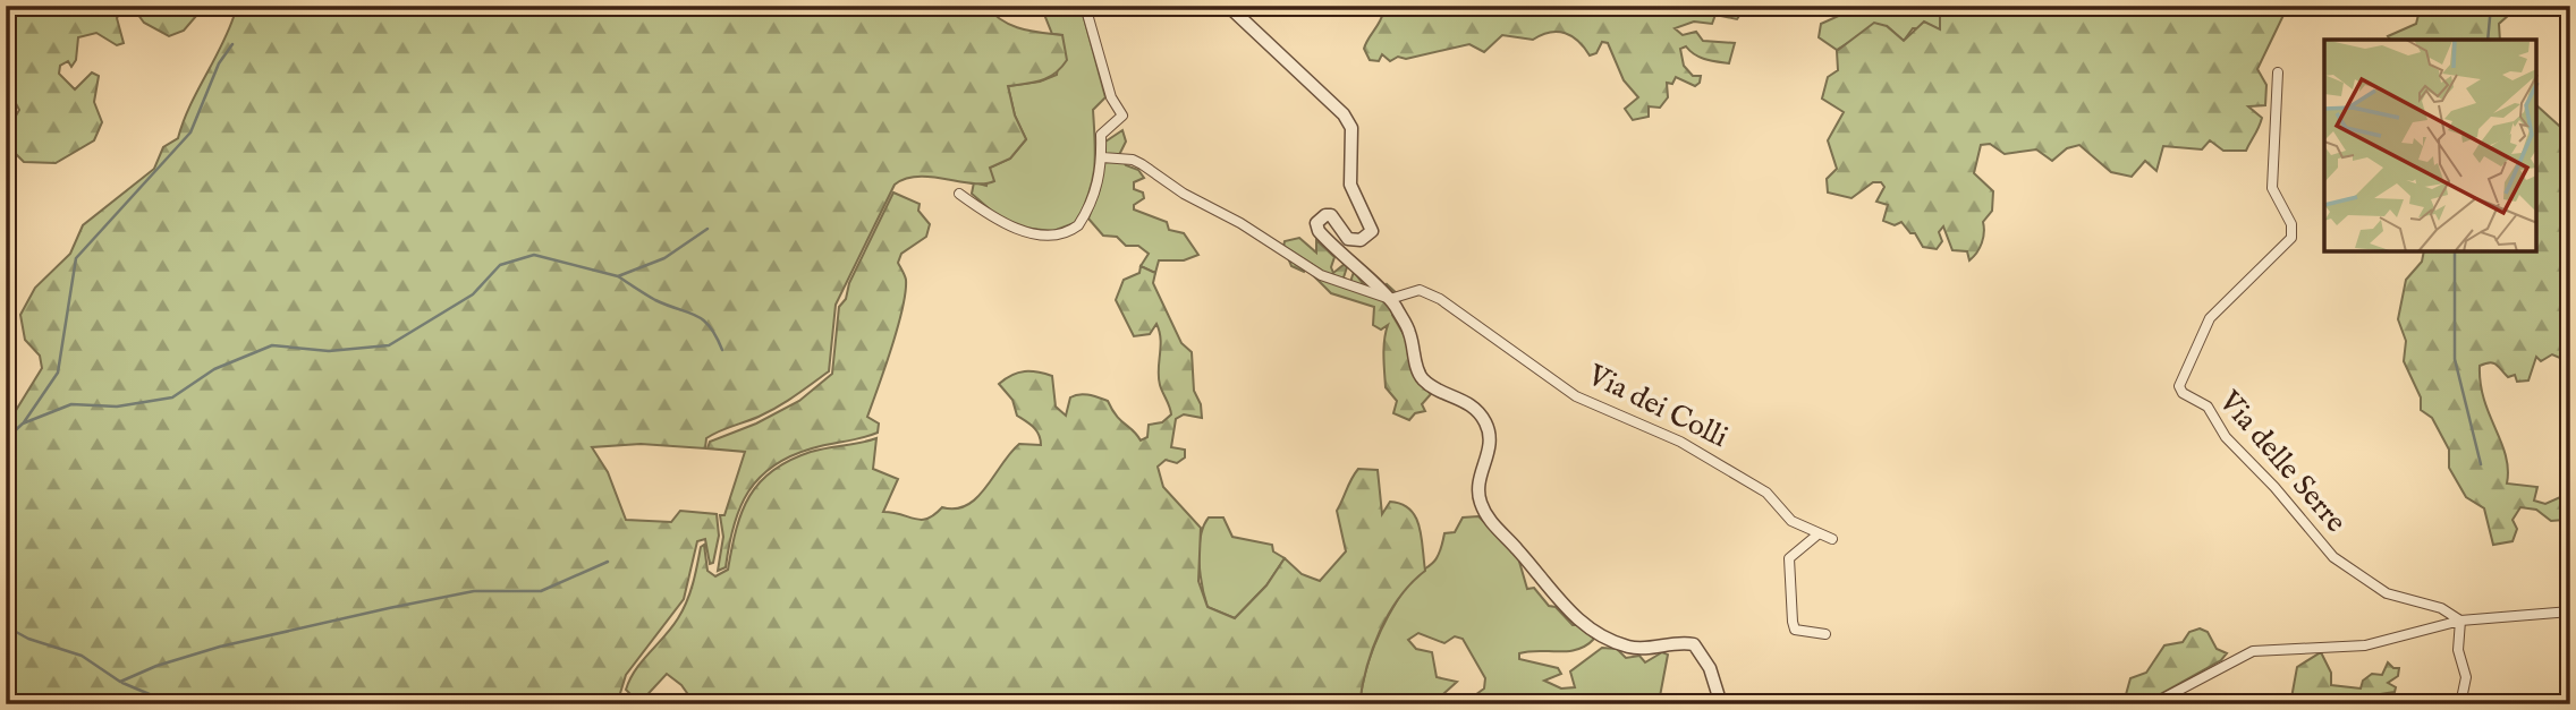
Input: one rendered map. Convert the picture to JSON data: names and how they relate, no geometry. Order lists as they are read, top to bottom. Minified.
{"streets":{"street":["Via dei Colli","Via delle Serre"]}}
